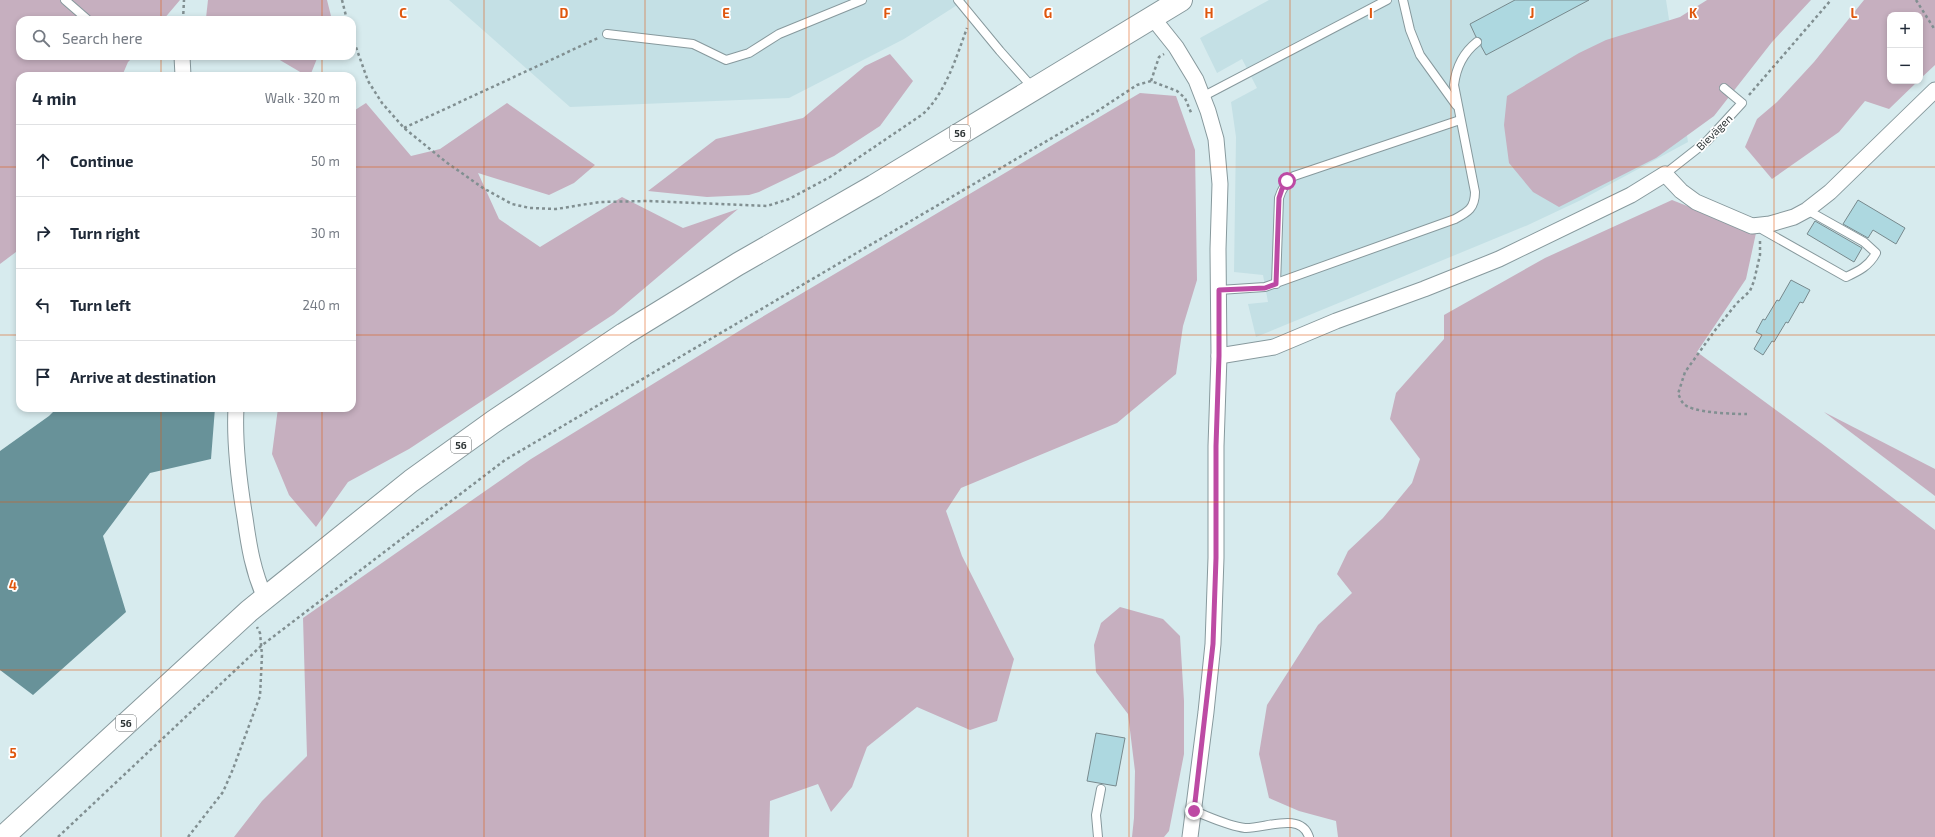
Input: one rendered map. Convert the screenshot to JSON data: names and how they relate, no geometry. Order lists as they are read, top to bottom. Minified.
{"streets":{"highway":["56"],"lane":["Bievägen"]},"page":{"map_buttons":["+","−"],"search":"Search here","heading":["4 min","Walk · 320 m"],"list":[["Continue","50 m"],["Turn right","30 m"],["Turn left","240 m"],"Arrive at destination"]},"grid":{"columns":["C","D","E","F","G","H","I","J","K","L"],"rows":["4","5"]}}
